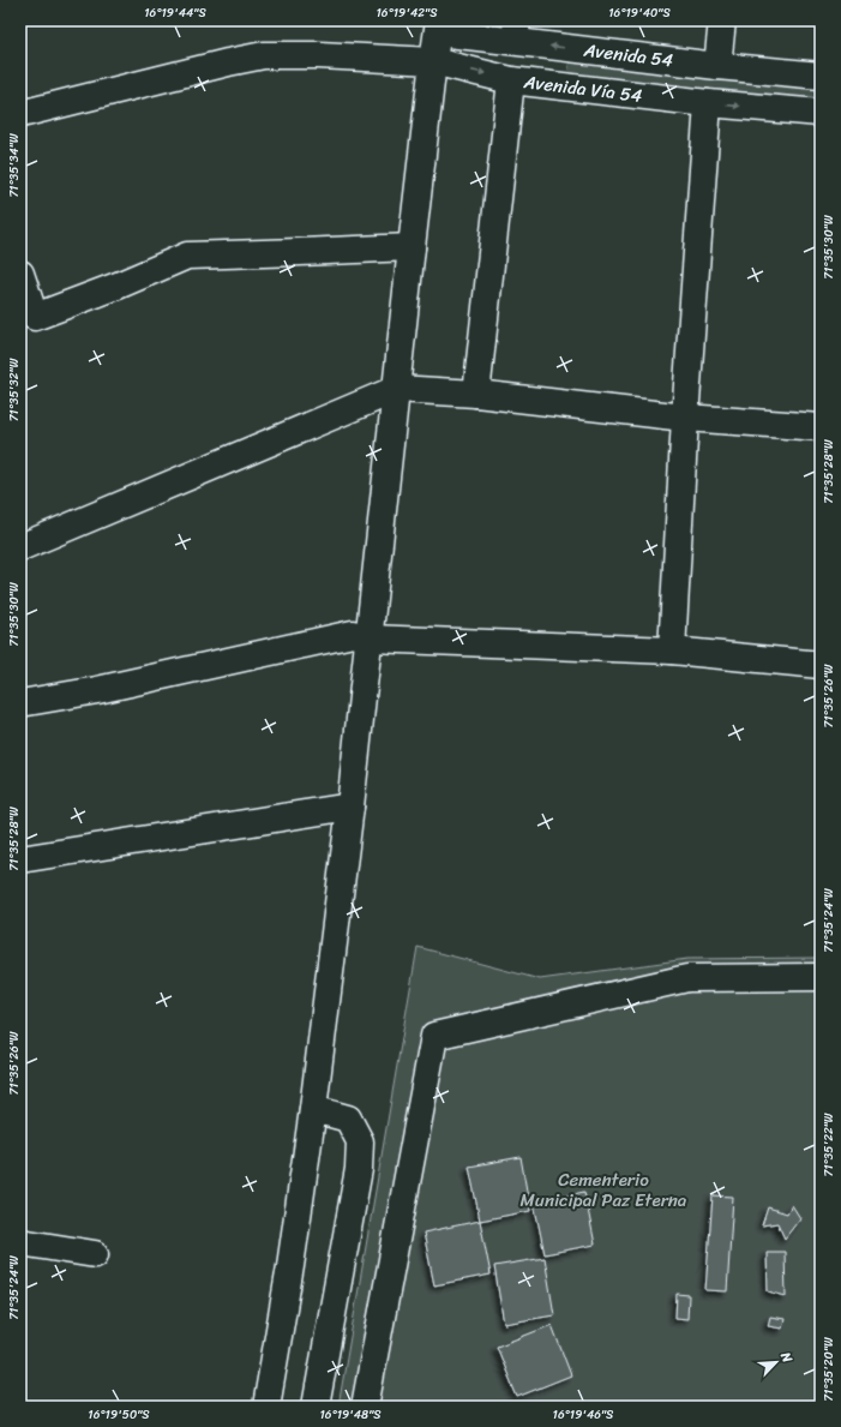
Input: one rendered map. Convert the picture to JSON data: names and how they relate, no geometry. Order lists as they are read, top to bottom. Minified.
{"streets":{"street":["Avenida 54","Avenida Vía 54"]},"one_way":["Avenida 54"],"parks":["Cementerio Municipal Paz Eterna"],"north":"top right","coordinates":["16°19'44\"S","16°19'42\"S","16°19'40\"S","71°35'34\"W","71°35'30\"W","71°35'32\"W","71°35'28\"W","71°35'26\"W","71°35'24\"W","71°35'22\"W","71°35'20\"W","16°19'50\"S","16°19'48\"S","16°19'46\"S"]}
